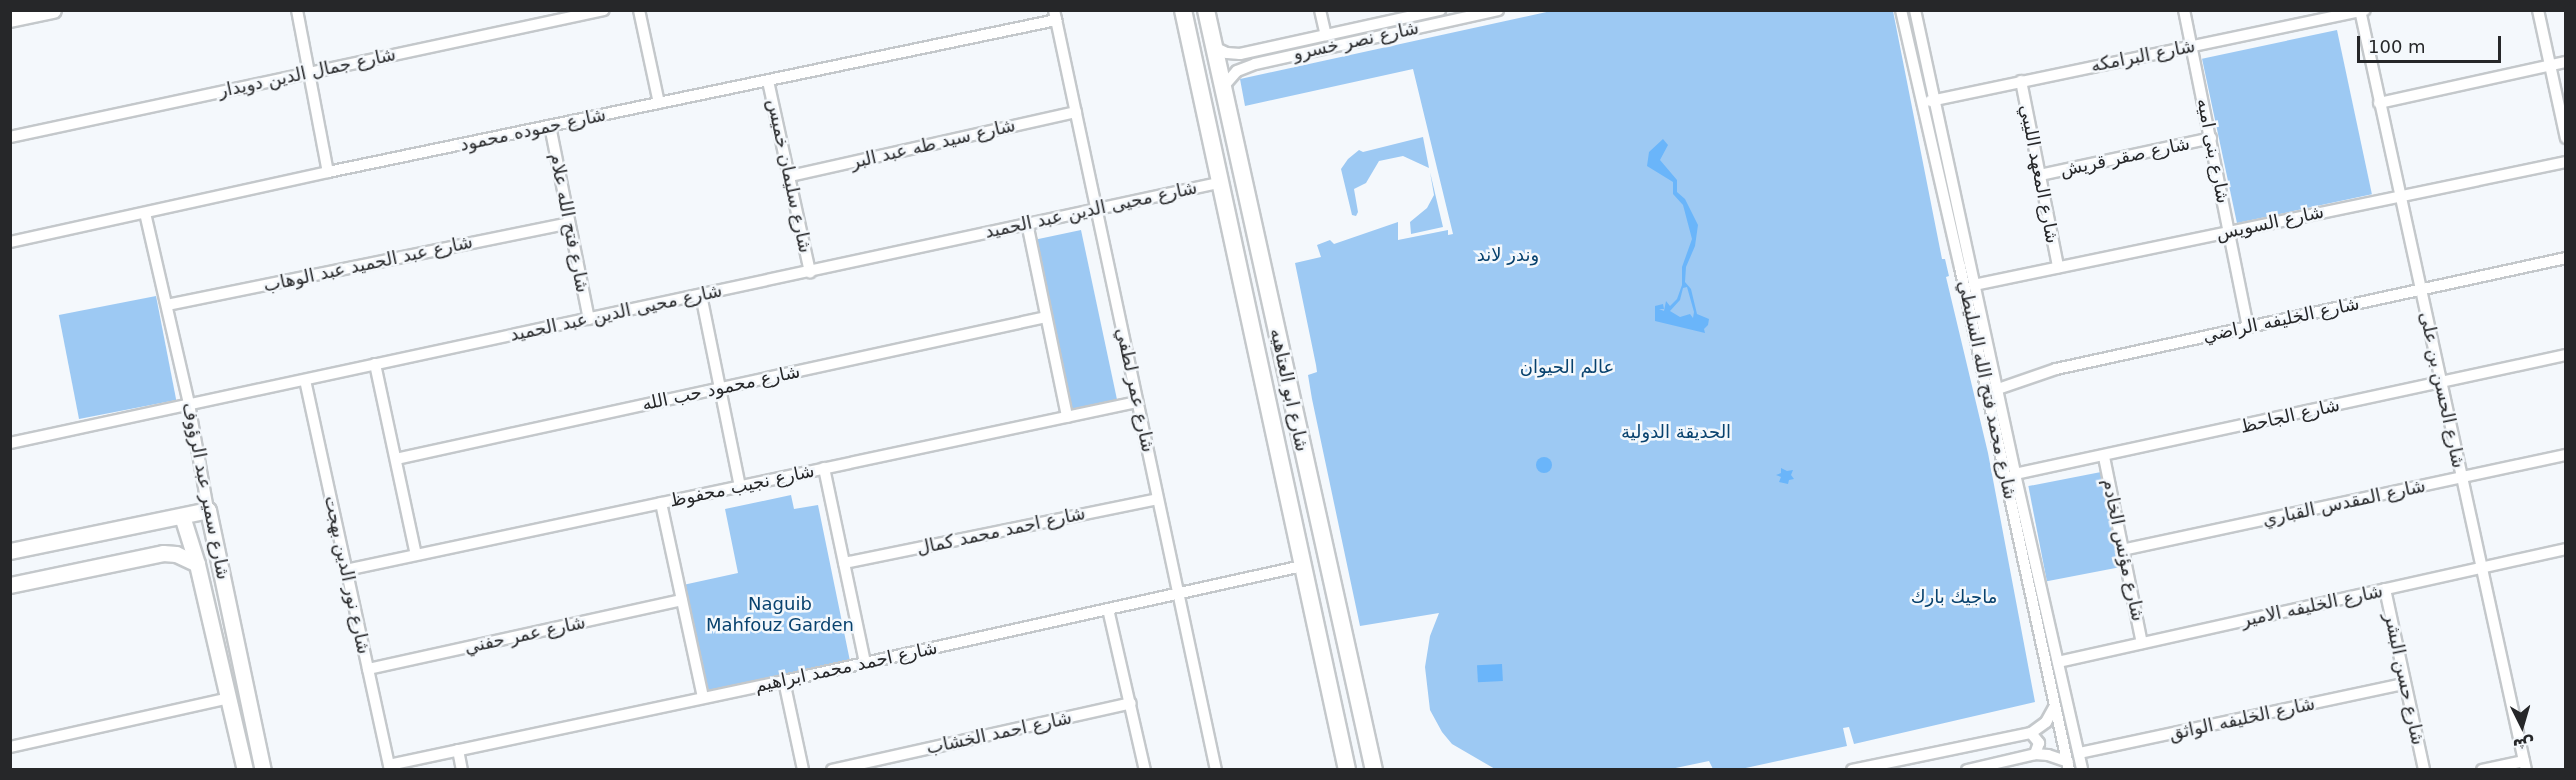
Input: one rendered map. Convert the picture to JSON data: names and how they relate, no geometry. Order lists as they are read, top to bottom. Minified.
{"streets":{"main road":["شارع ابو العتاهيه"],"street":["شارع نصر خسرو","شارع البرامكه","شارع جمال الدين دويدار","شارع حموده محمود","شارع سيد طه عبد البر","شارع بنى اميه","شارع صقر قريش","شارع المعهد الليبي","شارع سليمان خميس","شارع محيى الدين عبد الحميد","شارع فتح الله علام","شارع السويس","شارع عبد الحميد عبد الوهاب","شارع الخليفه الراضي","شارع محمود حب الله","شارع عمر لطفي","شارع محمد فتح الله السليطي","شارع الحسن بن على","شارع الجاحظ","شارع نجيب محفوظ","شارع سمير عبد الرؤوف","شارع المقدس القباري","شارع احمد محمد كمال","شارع مؤنس الخادم","شارع نور الدين بهجت","شارع الخليفه الامير","شارع عمر حفني","شارع احمد محمد ابراهيم","شارع حسن البشر","شارع الخليفه الواثق","شارع احمد الخشاب"]},"crossings":[["شارع نصر خسرو","شارع ابو العتاهيه"],["شارع البرامكه","شارع بنى اميه"],["شارع البرامكه","شارع المعهد الليبي"],["شارع البرامكه","شارع محمد فتح الله السليطي"],["شارع البرامكه","شارع الحسن بن على"],["شارع حموده محمود","شارع سليمان خميس"],["شارع حموده محمود","شارع فتح الله علام"],["شارع حموده محمود","شارع عمر لطفي"],["شارع حموده محمود","شارع سمير عبد الرؤوف"],["شارع سيد طه عبد البر","شارع سليمان خميس"],["شارع سيد طه عبد البر","شارع عمر لطفي"],["شارع بنى اميه","شارع صقر قريش"],["شارع بنى اميه","شارع السويس"],["شارع بنى اميه","شارع الخليفه الراضي"],["شارع صقر قريش","شارع المعهد الليبي"],["شارع المعهد الليبي","شارع السويس"],["شارع سليمان خميس","شارع محيى الدين عبد الحميد"],["شارع محيى الدين عبد الحميد","شارع فتح الله علام"],["شارع محيى الدين عبد الحميد","شارع عمر لطفي"],["شارع محيى الدين عبد الحميد","شارع ابو العتاهيه"],["شارع محيى الدين عبد الحميد","شارع سمير عبد الرؤوف"],["شارع محيى الدين عبد الحميد","شارع نور الدين بهجت"],["شارع فتح الله علام","شارع عبد الحميد عبد الوهاب"],["شارع السويس","شارع محمد فتح الله السليطي"],["شارع السويس","شارع الحسن بن على"],["شارع عبد الحميد عبد الوهاب","شارع سمير عبد الرؤوف"],["شارع الخليفه الراضي","شارع محمد فتح الله السليطي"],["شارع الخليفه الراضي","شارع الحسن بن على"],["شارع عمر لطفي","شارع نجيب محفوظ"],["شارع عمر لطفي","شارع احمد محمد كمال"],["شارع عمر لطفي","شارع احمد محمد ابراهيم"],["شارع ابو العتاهيه","شارع احمد محمد ابراهيم"],["شارع محمد فتح الله السليطي","شارع الجاحظ"],["شارع محمد فتح الله السليطي","شارع الخليفه الامير"],["شارع محمد فتح الله السليطي","شارع الخليفه الواثق"],["شارع الحسن بن على","شارع الجاحظ"],["شارع الحسن بن على","شارع المقدس القباري"],["شارع الحسن بن على","شارع الخليفه الامير"],["شارع الجاحظ","شارع مؤنس الخادم"],["شارع نجيب محفوظ","شارع نور الدين بهجت"],["شارع المقدس القباري","شارع مؤنس الخادم"],["شارع مؤنس الخادم","شارع الخليفه الامير"],["شارع نور الدين بهجت","شارع عمر حفني"],["شارع نور الدين بهجت","شارع احمد محمد ابراهيم"],["شارع الخليفه الامير","شارع حسن البشر"],["شارع حسن البشر","شارع الخليفه الواثق"]],"parks":["وندر لاند","عالم الحيوان","الحديقة الدولية","ماجيك بارك","Naguib Mahfouz Garden"],"scale_bar":"100 m","north":"bottom"}
